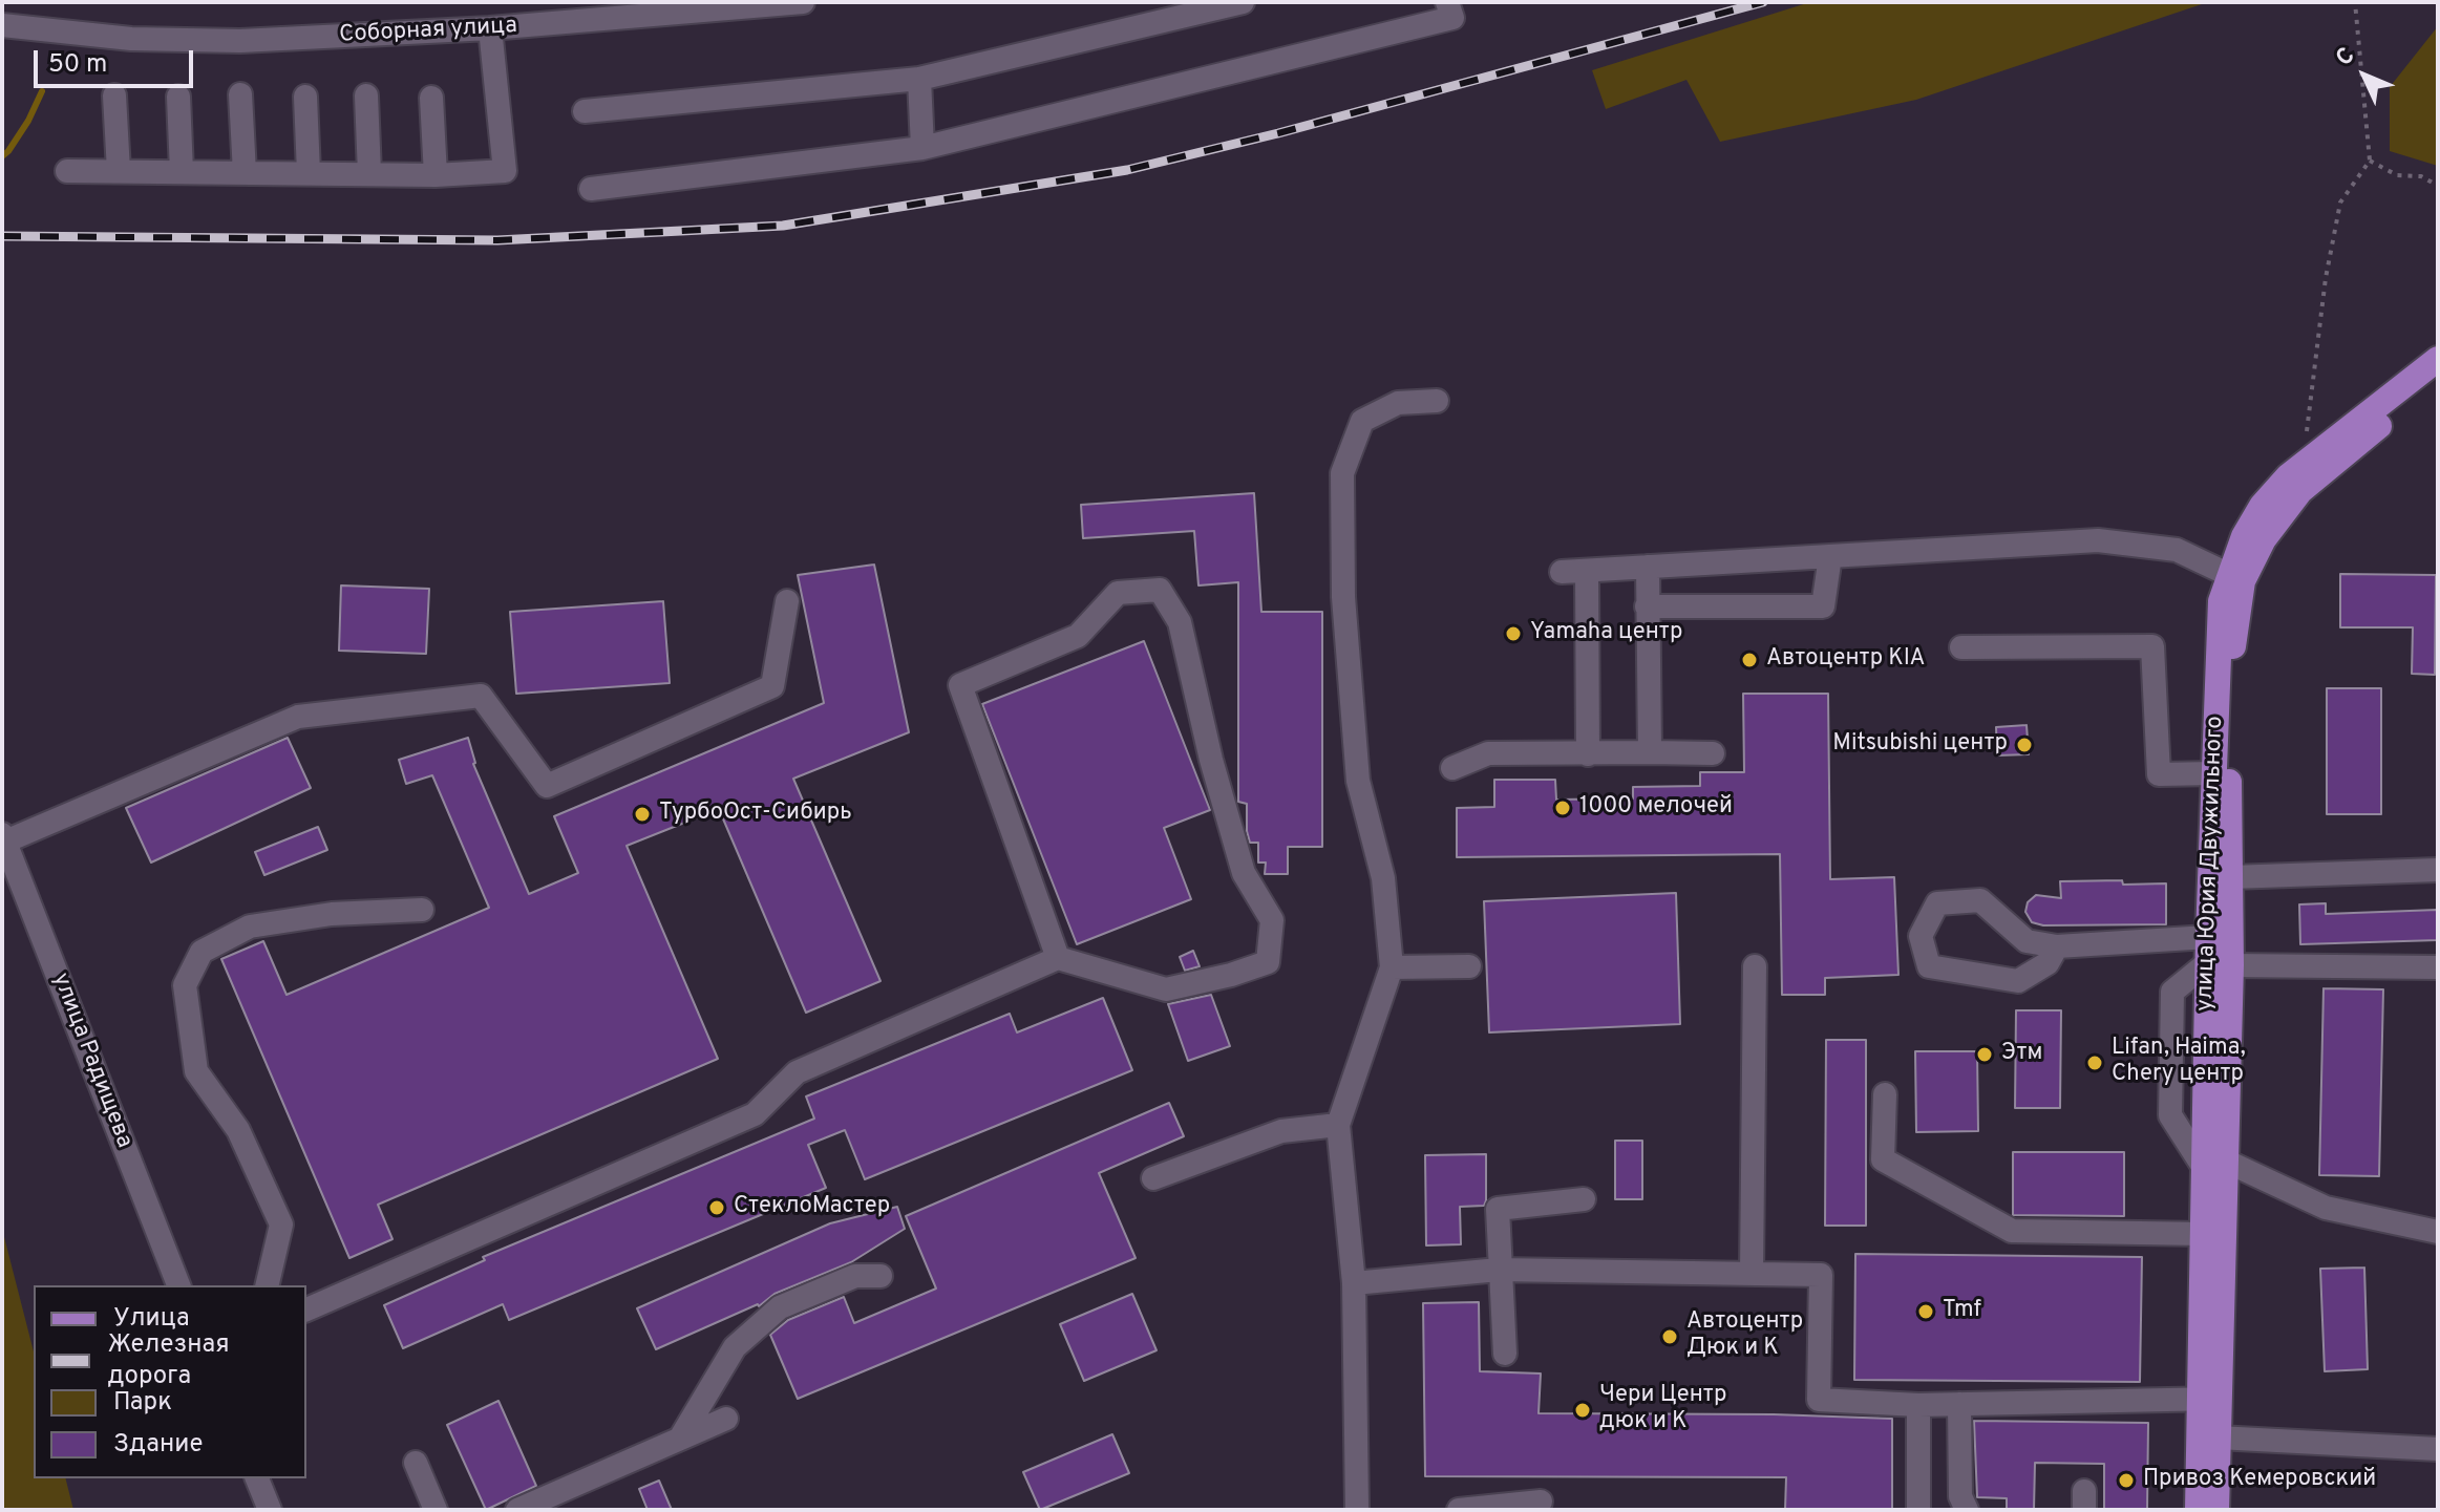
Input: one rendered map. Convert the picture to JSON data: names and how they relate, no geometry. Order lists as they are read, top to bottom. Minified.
{"streets":{"main road":["улица Юрия Двужильного"],"street":["Соборная улица","улица Радищева"]},"places":["Yamaha центр","Автоцентр KIA","Mitsubishi центр","1000 мелочей","ТурбоОст-Сибирь","Этм","Lifan, Haima, Chery центр","СтеклоМастер","Tmf","Автоцентр Дюк и К","Чери Центр дюк и К","Привоз Кемеровский"],"legend":["Улица","Железная дорога","Парк","Здание"],"scale_bar":"50 m","north":"top left"}
